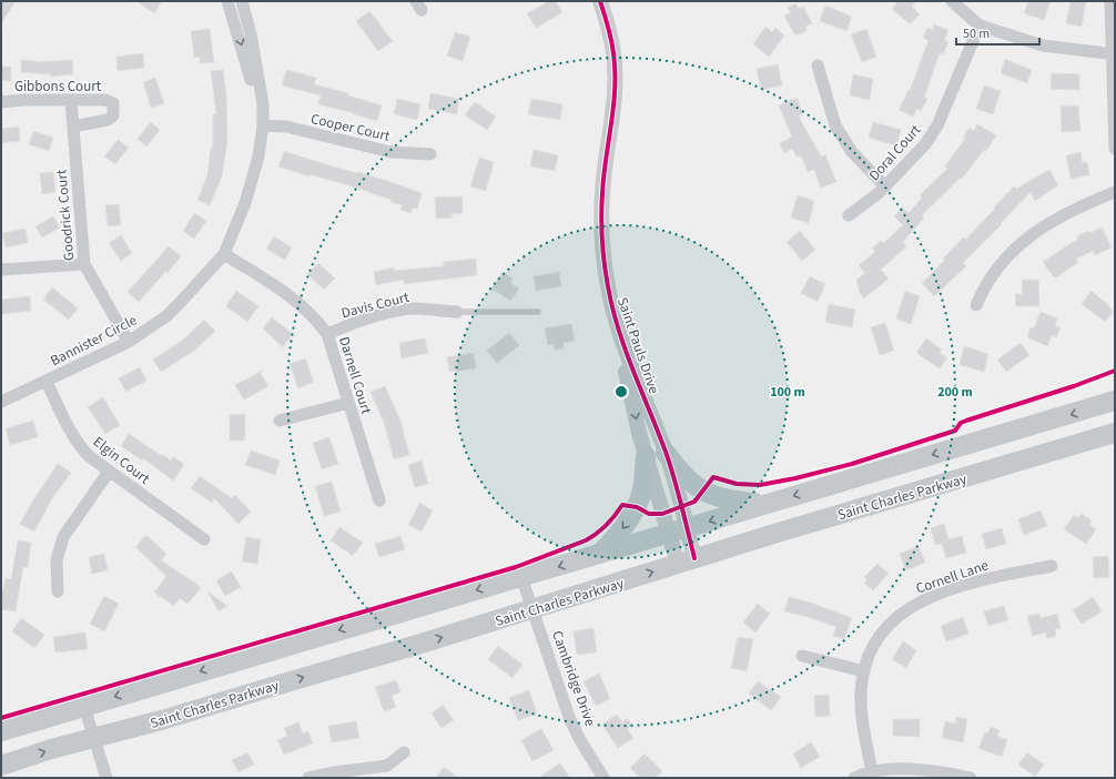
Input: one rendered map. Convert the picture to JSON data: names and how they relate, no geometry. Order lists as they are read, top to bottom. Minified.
{"streets":{"main road":["Saint Charles Parkway"],"street":["Gibbons Court","Cooper Court","Doral Court","Goodrick Court","Davis Court","Bannister Circle","Saint Pauls Drive","Darnell Court","Elgin Court","Cornell Lane","Cambridge Drive"]},"crossings":[["Gibbons Court","Goodrick Court"],["Cooper Court","Bannister Circle"],["Goodrick Court","Bannister Circle"],["Davis Court","Darnell Court"],["Bannister Circle","Darnell Court"],["Bannister Circle","Elgin Court"],["Saint Pauls Drive","Saint Charles Parkway"],["Saint Charles Parkway","Cambridge Drive"]],"scale_bar":"50 m","rings":["100 m","200 m"]}
